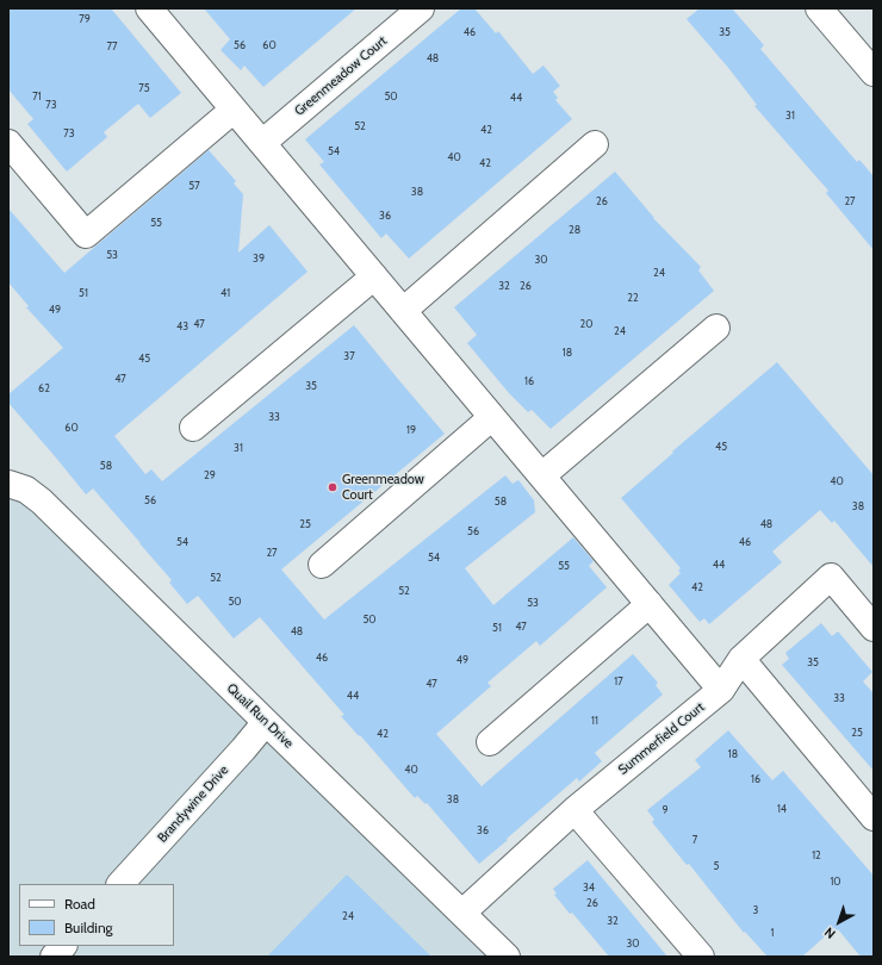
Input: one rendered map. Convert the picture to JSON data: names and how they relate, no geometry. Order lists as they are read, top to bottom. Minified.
{"streets":{"street":["Greenmeadow Court","Quail Run Drive","Summerfield Court","Brandywine Drive"]},"crossings":[["Quail Run Drive","Summerfield Court"],["Quail Run Drive","Brandywine Drive"]],"places":["Greenmeadow Court"],"house_numbers":["79","46","35","56","60","77","48","75","71","50","44","73","31","52","42","73","54","40","42","57","38","26","27","36","55","28","53","39","30","24","32","26","51","41","22","49","47","20","43","24","18","37","45","47","16","35","62","33","60","19","45","31","58","29","40","56","58","38","25","48","56","54","46","27","54","44","55","52","42","52","50","53","50","47","51","48","46","49","35","17","47","44","33","11","25","42","18","40","16","38","14","9","36","7","12","5","10","34","26","3","24","32","1","30"],"legend":["Road","Building"],"north":"bottom left"}
